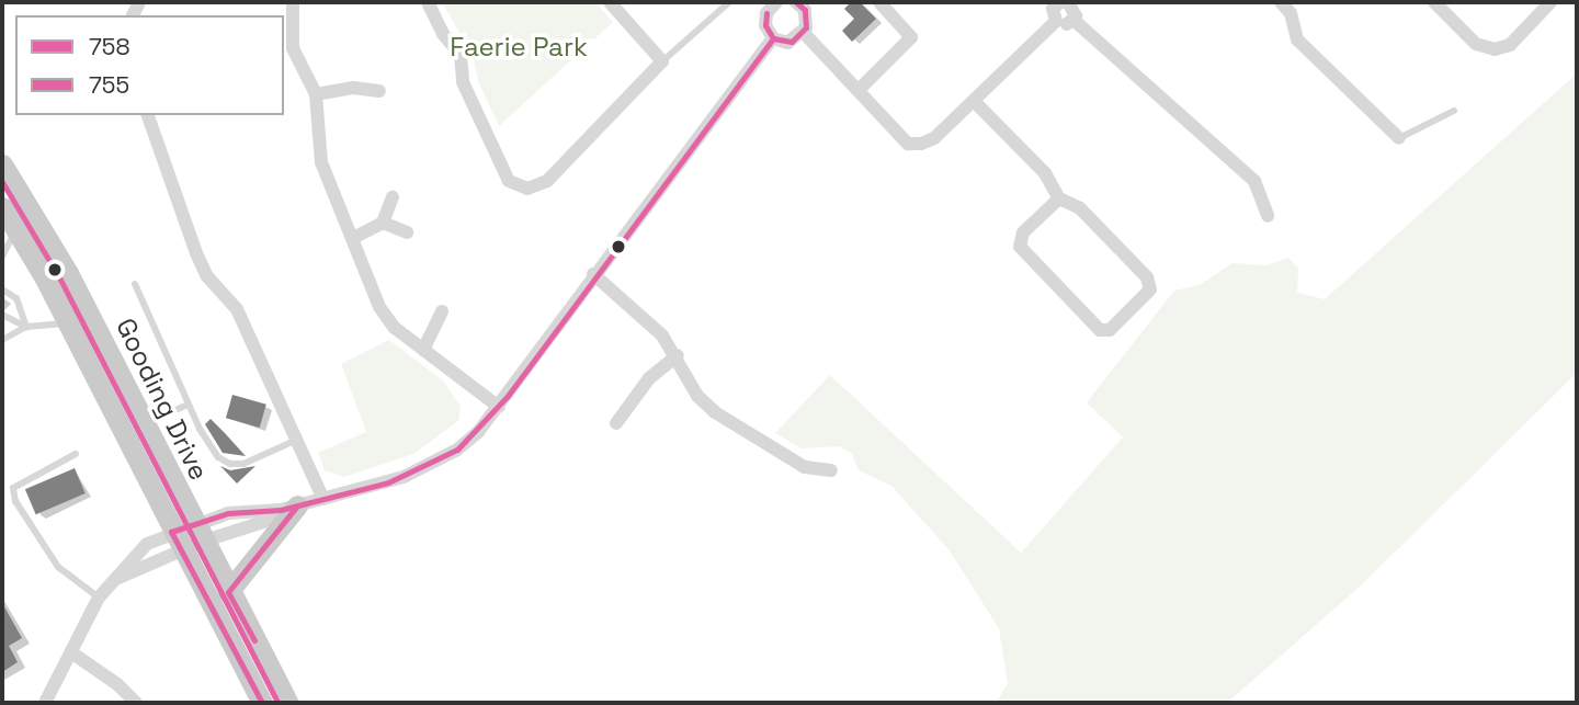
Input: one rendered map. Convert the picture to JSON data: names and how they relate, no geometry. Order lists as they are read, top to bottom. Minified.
{"streets":{"main road":["Gooding Drive"]},"parks":["Faerie Park"],"lines":["transit line 758","transit line 755"],"legend":["758","755"]}
